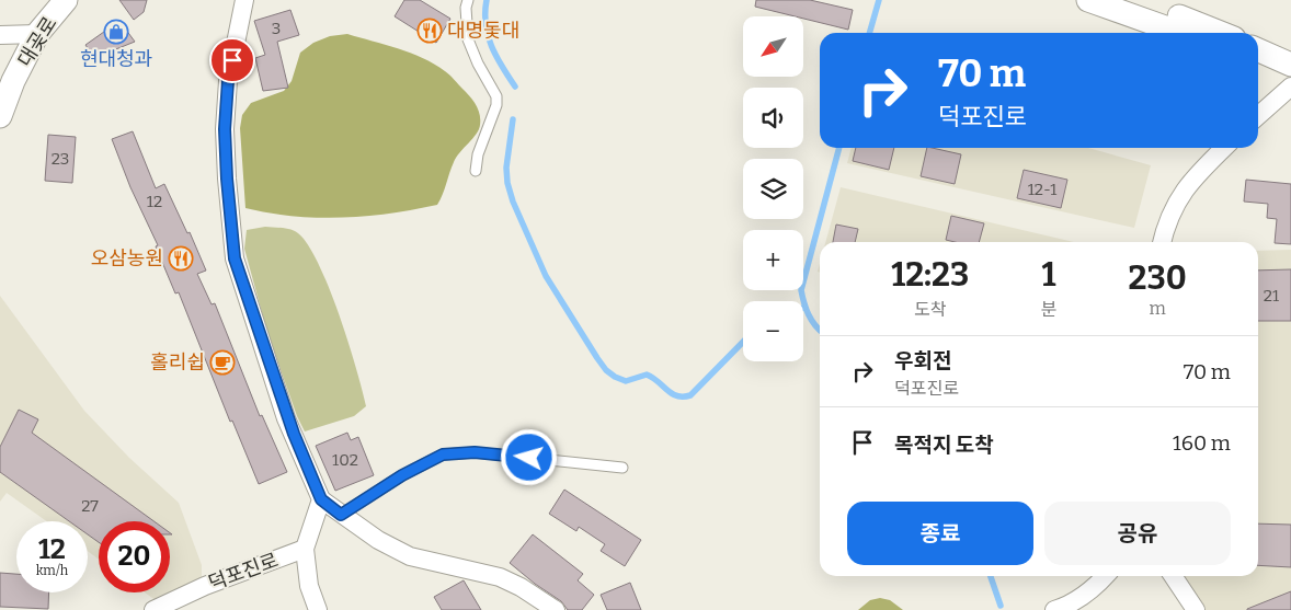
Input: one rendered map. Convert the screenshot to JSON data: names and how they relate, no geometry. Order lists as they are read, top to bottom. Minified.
{"streets":{"street":["대곶로","덕포진로"]},"places":{"restaurant":["대명돛대","오삼농원"],"shop":["현대청과"],"cafe":["홀리쉽"]},"house_numbers":["3","23","12-1","12","21","102","27"],"north":"bottom left","page":{"map_buttons":["+","−"],"turn":["70 m","덕포진로"],"eta":["12:23","도착","1","분","230","m"],"list":[{"name":"우회전","note":"덕포진로","value":"70 m"},{"name":"목적지 도착","value":"160 m"}],"buttons":["종료","공유"],"speed":"12 km/h","limit":"20"}}
